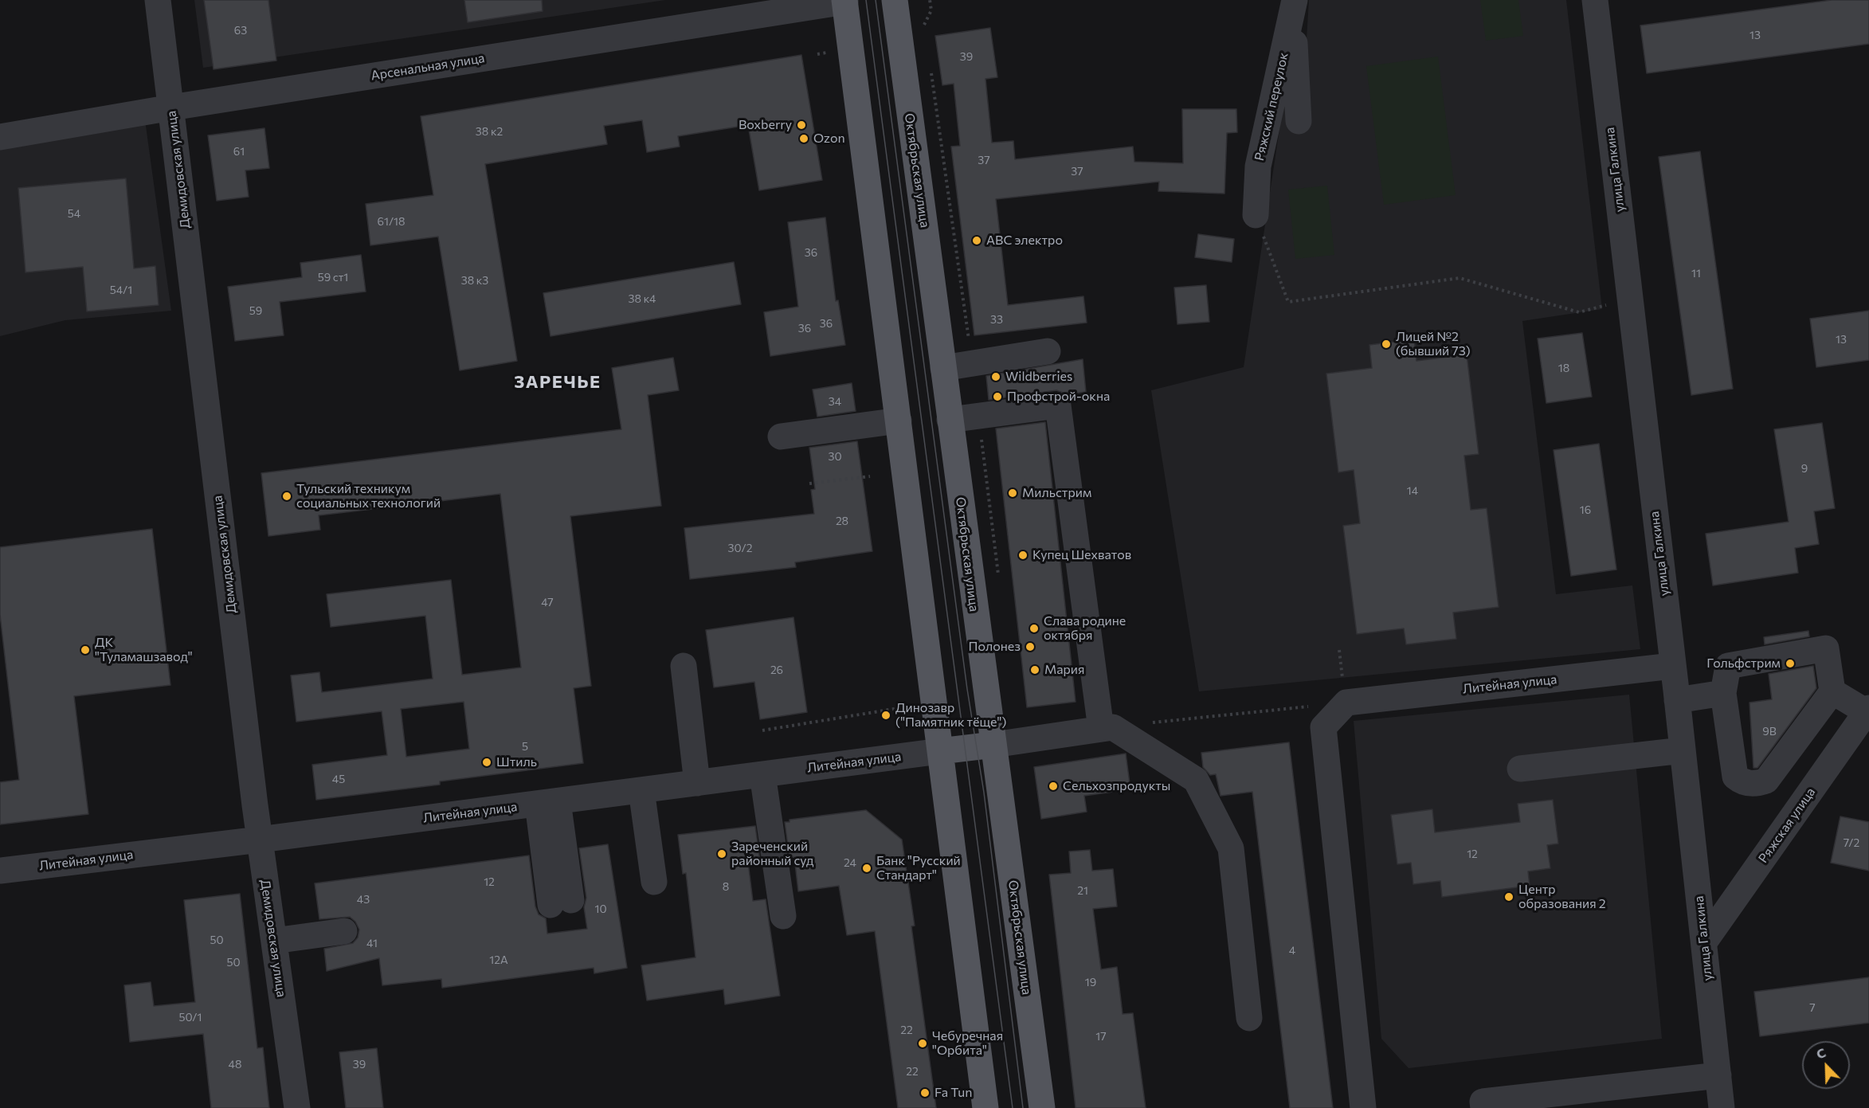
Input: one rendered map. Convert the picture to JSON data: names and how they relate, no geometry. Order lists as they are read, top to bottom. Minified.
{"streets":{"main road":["Октябрьская улица"],"street":["Арсенальная улица","Ряжский переулок","Демидовская улица","улица Галкина","Литейная улица","Ряжская улица"]},"crossings":[["Арсенальная улица","Демидовская улица"],["Демидовская улица","Литейная улица"],["улица Галкина","Литейная улица"],["улица Галкина","Ряжская улица"]],"districts":["ЗАРЕЧЬЕ"],"places":["Boxberry","Ozon","АВС электро","Лицей №2 (бывший 73)","Wildberries","Профстрой-окна","Мильстрим","Тульский техникум социальных технологий","Купец Шехватов","Слава родине октября","Полонез","ДК \"Туламашзавод\"","Гольфстрим","Мария","Динозавр (\"Памятник тёще\")","Штиль","Сельхозпродукты","Зареченский районный суд","Банк \"Русский Стандарт\"","Центр образования 2","Чебуречная \"Орбита\"","Fa Tun"],"house_numbers":["63","13","39","38 к2","61","37","37","54","61/18","36","11","59 ст1","38 к3","54/1","38 к4","59","33","36","36","13","18","34","30","9","14","16","28","30/2","47","26","9В","5","45","7/2","12","24","12","8","21","43","10","50","41","4","12А","50","19","7","50/1","22","17","48","39","22"],"north":"top left"}
